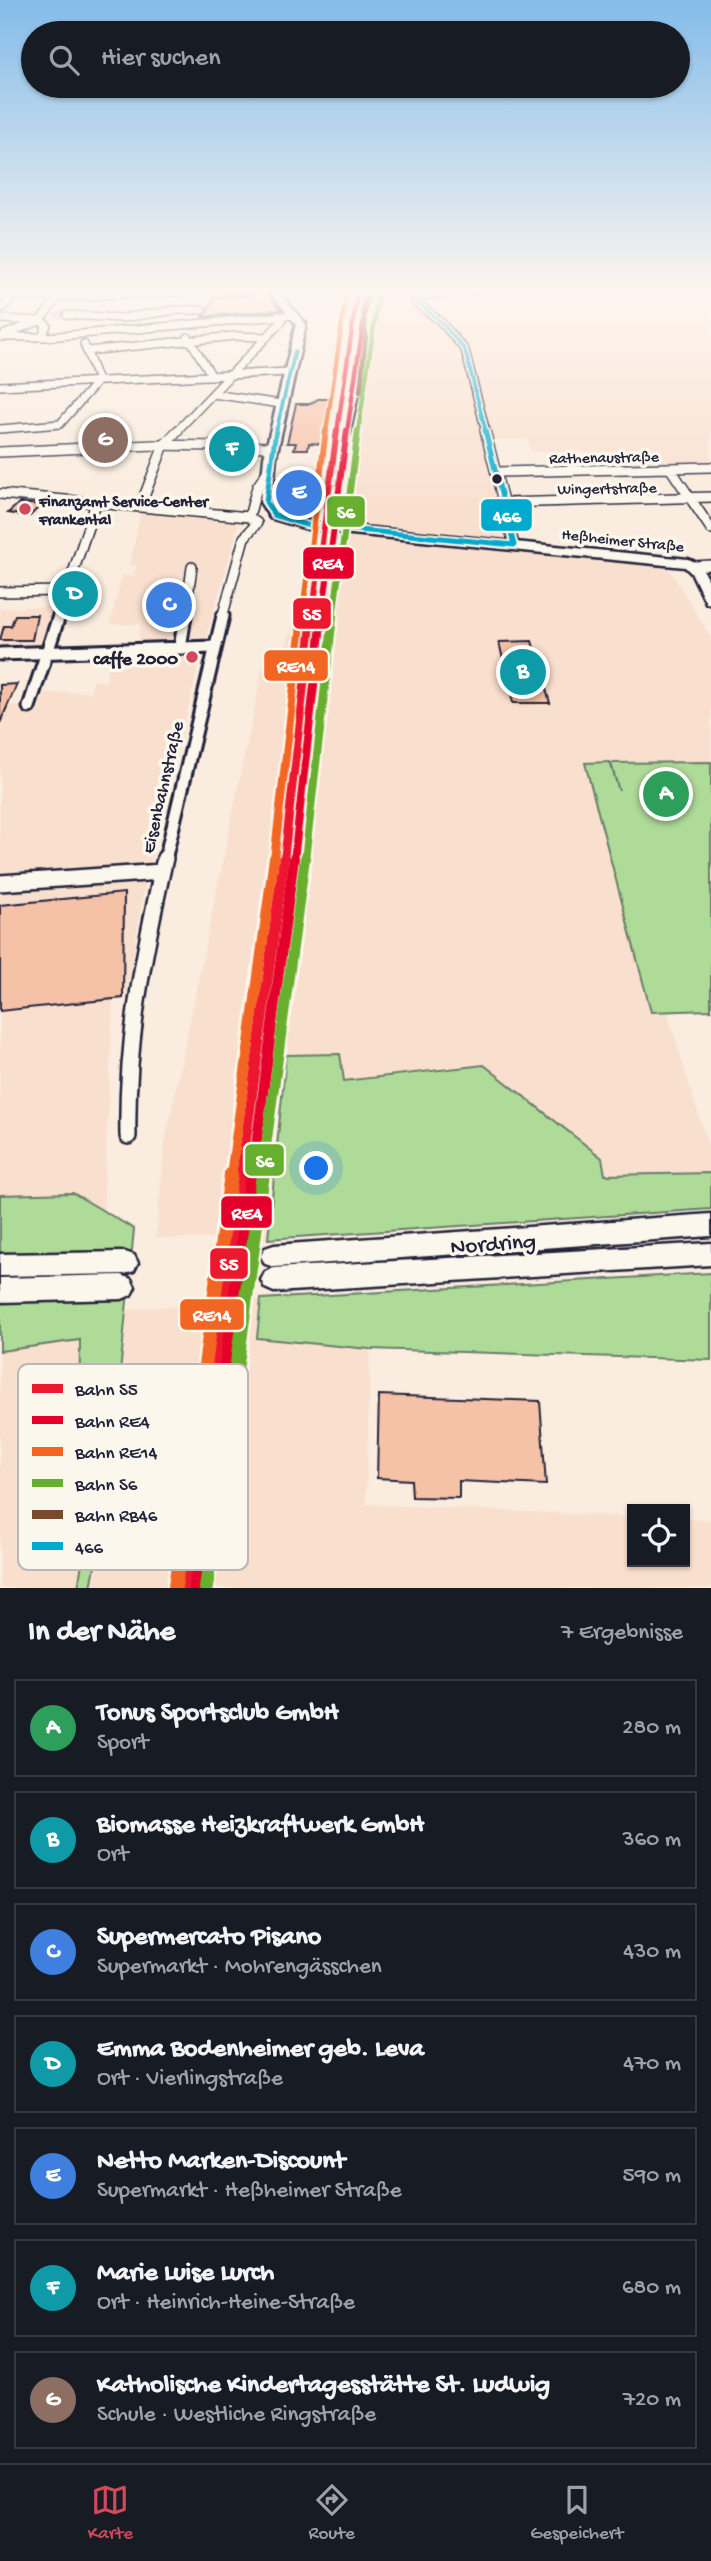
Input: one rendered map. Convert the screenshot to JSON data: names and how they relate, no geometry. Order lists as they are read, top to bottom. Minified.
{"streets":{"street":["Rathenaustraße","Wingertstraße","Heßheimer Straße","Eisenbahnstraße","Nordring"]},"crossings":[["Heßheimer Straße","Eisenbahnstraße"]],"places":["Finanzamt Service-Center Frankental","caffe 2000"],"lines":["rail line S5","rail line RE4","rail line RE14","rail line S6","rail line RB46","transit line 466"],"legend":["Bahn S5","Bahn RE4","Bahn RE14","Bahn S6","Bahn RB46","466"],"page":{"search":"Hier suchen","pins":["G","F","E","D","C","B","A"],"heading":["In der Nähe","7 Ergebnisse"],"list":[{"mark":"A","name":"Tonus Sportsclub GmbH","note":"Sport","value":"280 m"},{"mark":"B","name":"Biomasse Heizkraftwerk GmbH","note":"Ort","value":"360 m"},{"mark":"C","name":"Supermercato Pisano","note":"Supermarkt · Mohrengässchen","value":"430 m"},{"mark":"D","name":"Emma Bodenheimer geb. Leva","note":"Ort · Vierlingstraße","value":"470 m"},{"mark":"E","name":"Netto Marken-Discount","note":"Supermarkt · Heßheimer Straße","value":"590 m"},{"mark":"F","name":"Marie Luise Lurch","note":"Ort · Heinrich-Heine-Straße","value":"680 m"},{"mark":"G","name":"Katholische Kindertagesstätte St. Ludwig","note":"Schule · Westliche Ringstraße","value":"720 m"}],"nav":["Karte","Route","Gespeichert"]}}
